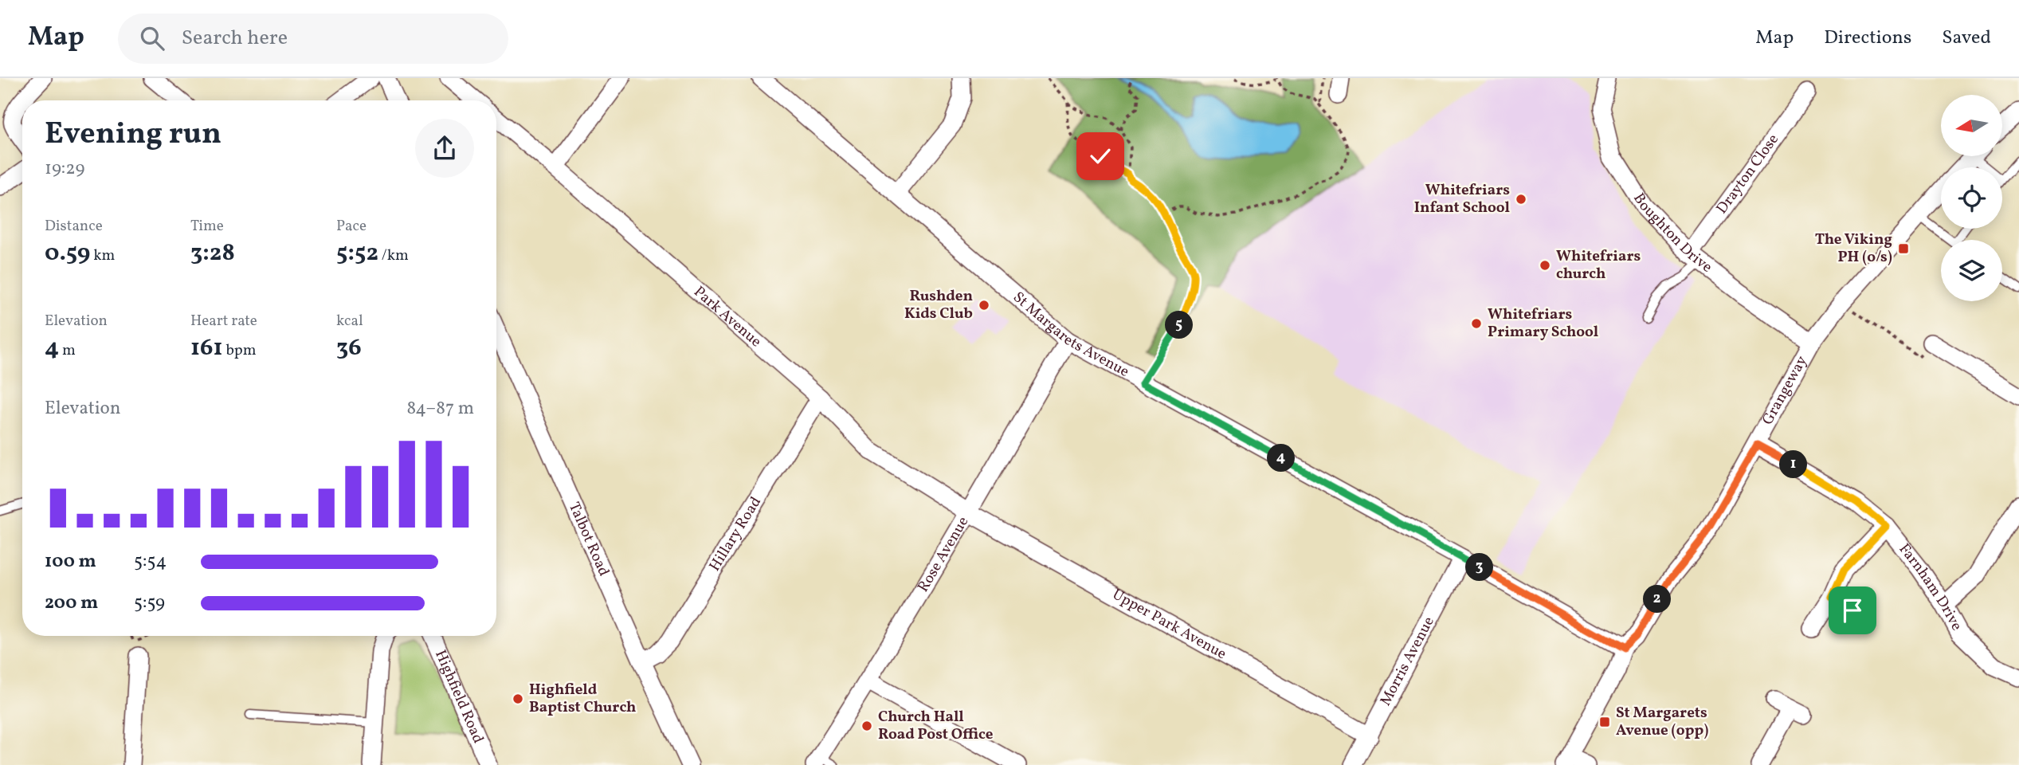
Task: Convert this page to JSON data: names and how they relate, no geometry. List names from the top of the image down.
{
  "streets": {
    "street": [
      "Drayton Close",
      "Boughton Drive",
      "Park Avenue",
      "St Margarets Avenue",
      "Grangeway",
      "Hillary Road",
      "Talbot Road",
      "Rose Avenue",
      "Farnham Drive",
      "Upper Park Avenue",
      "Morris Avenue",
      "Highfield Road"
    ]
  },
  "crossings": [
    ["Drayton Close", "Boughton Drive"],
    ["Boughton Drive", "Grangeway"],
    ["Park Avenue", "Hillary Road"],
    ["Park Avenue", "Rose Avenue"],
    ["Park Avenue", "Upper Park Avenue"],
    ["St Margarets Avenue", "Grangeway"],
    ["St Margarets Avenue", "Rose Avenue"],
    ["St Margarets Avenue", "Morris Avenue"],
    ["Grangeway", "Farnham Drive"],
    ["Hillary Road", "Talbot Road"],
    ["Rose Avenue", "Upper Park Avenue"],
    ["Upper Park Avenue", "Morris Avenue"]
  ],
  "places": {
    "other": [
      "Whitefriars Infant School",
      "Whitefriars church",
      "Rushden Kids Club",
      "Whitefriars Primary School",
      "Highfield Baptist Church",
      "Church Hall Road Post Office"
    ],
    "transit": ["The Viking PH (o/s)", "St Margarets Avenue (opp)"]
  },
  "north": "left",
  "page": {
    "header": "Map",
    "search": "Search here",
    "nav": ["Map", "Directions", "Saved"],
    "heading": ["Evening run", "19:29"],
    "stats": [
      ["Distance", "0.59 km"],
      ["Time", "3:28"],
      ["Pace", "5:52 /km"],
      ["Elevation", "4 m"],
      ["Heart rate", "161 bpm"],
      ["kcal", "36"]
    ],
    "pins": [
      "5",
      "4",
      "1",
      "3",
      "2"
    ],
    "chart": ["Elevation", "84–87 m"],
    "list": [
      {
        "name": "100 m",
        "note": "5:54"
      },
      {
        "name": "200 m",
        "note": "5:59"
      }
    ]
  }
}
